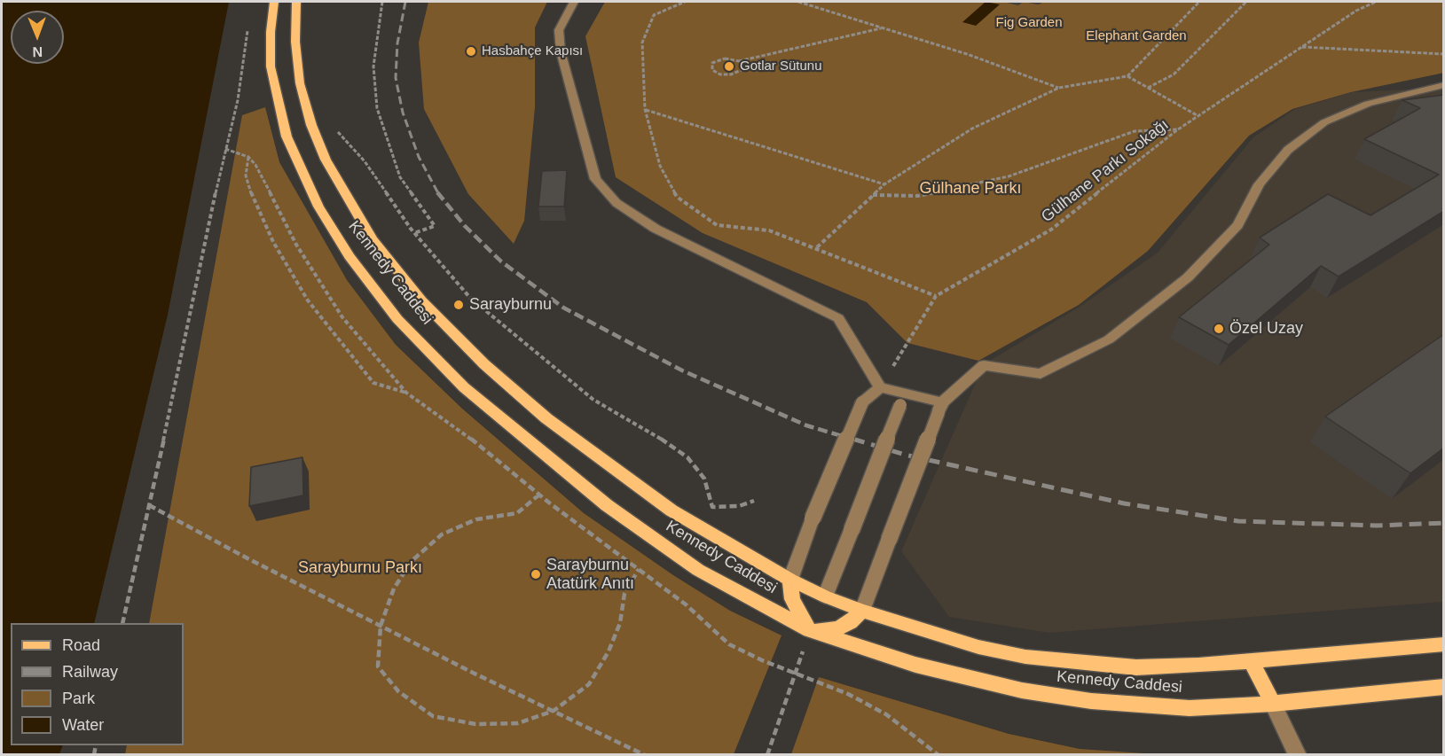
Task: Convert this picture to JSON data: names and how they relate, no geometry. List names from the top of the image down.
{
  "streets": {
    "main road": ["Kennedy Caddesi"],
    "path": ["Gülhane Parkı Sokağı"]
  },
  "parks": [
    "Fig Garden",
    "Elephant Garden",
    "Gülhane Parkı",
    "Sarayburnu Parkı"
  ],
  "places": [
    "Hasbahçe Kapısı",
    "Gotlar Sütunu",
    "Sarayburnu",
    "Özel Uzay",
    "Sarayburnu Atatürk Anıtı"
  ],
  "legend": [
    "Road",
    "Railway",
    "Park",
    "Water"
  ],
  "north": "bottom"
}
